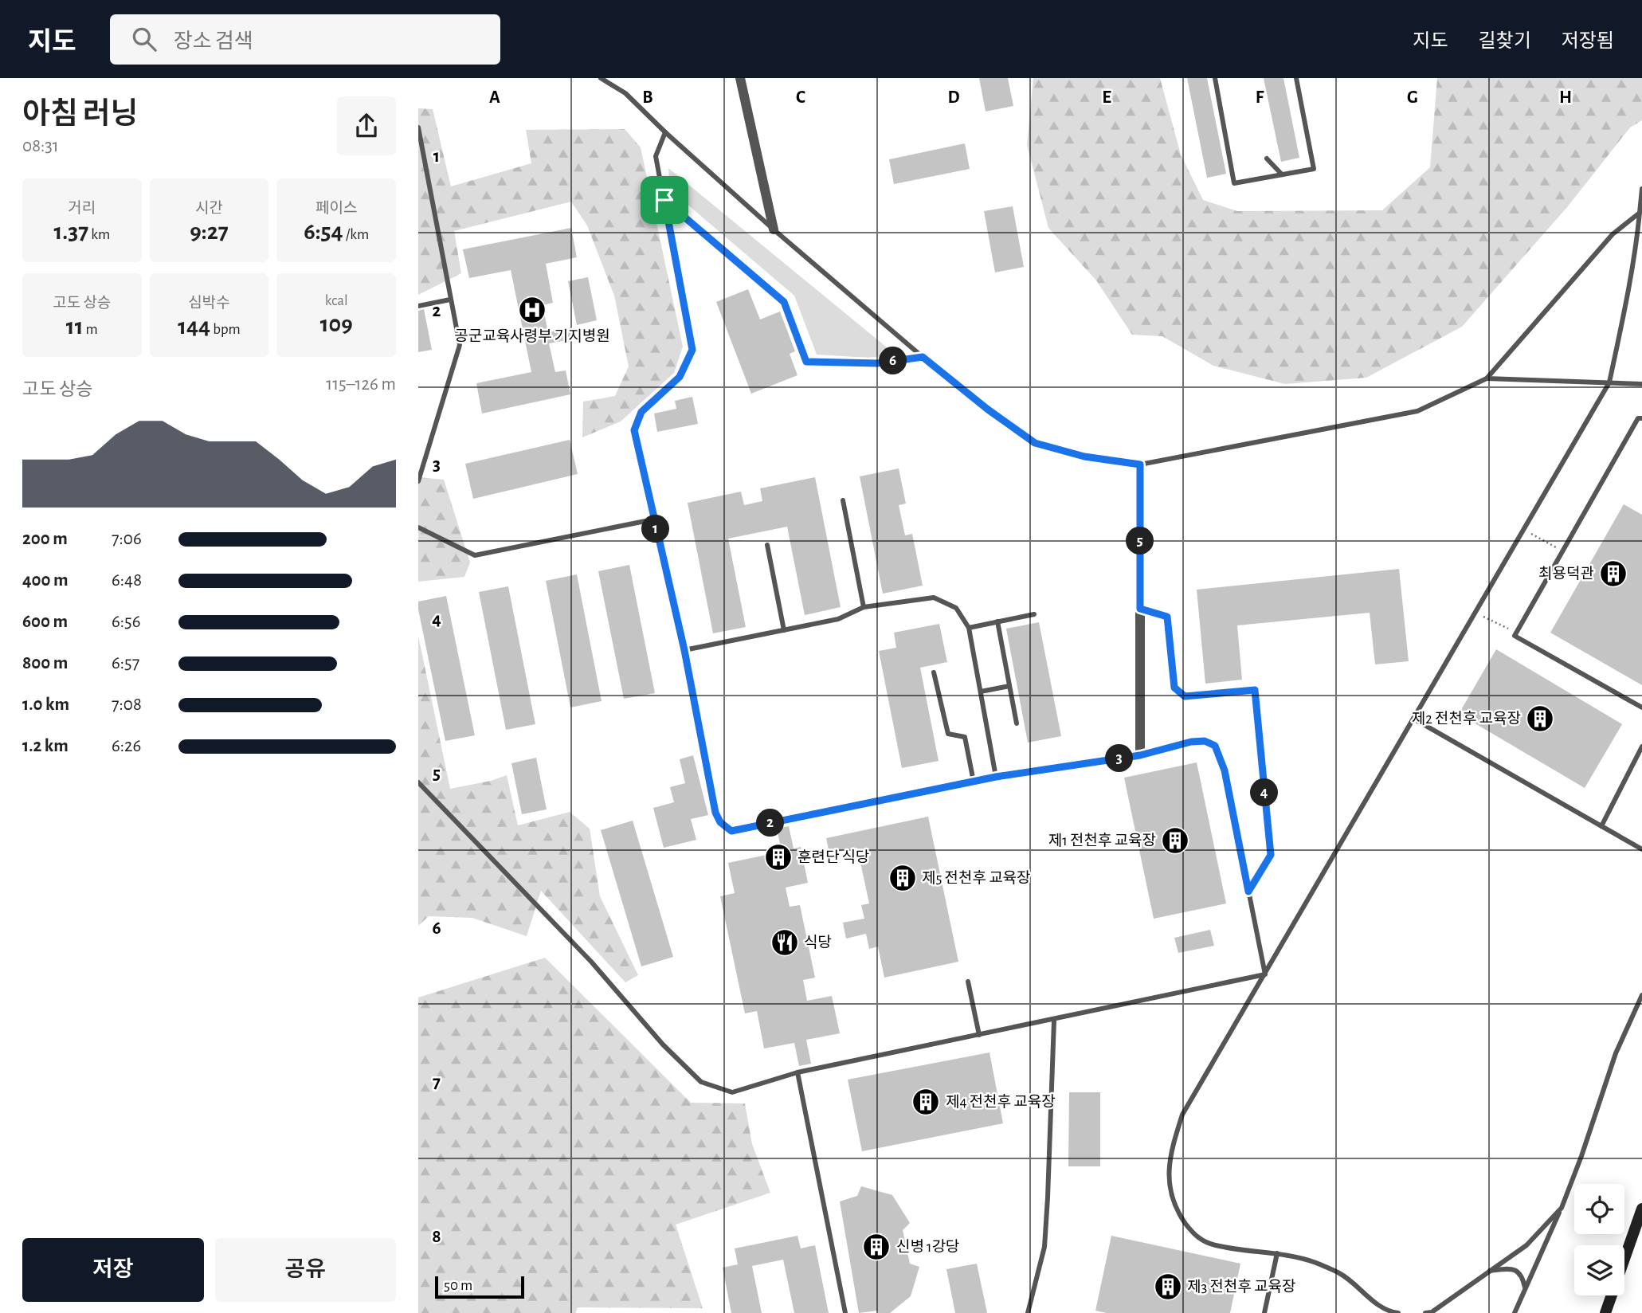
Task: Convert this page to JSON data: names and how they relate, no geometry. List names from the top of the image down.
{
  "places": {
    "hospital": ["공군교육사령부 기지병원"],
    "building": [
      "최용덕관",
      "제2 전천후 교육장",
      "제1 전천후 교육장",
      "훈련단 식당",
      "제5 전천후 교육장",
      "제4 전천후 교육장",
      "신병 1강당",
      "제3 전천후 교육장"
    ],
    "restaurant": ["식당"]
  },
  "scale_bar": "50 m",
  "page": {
    "header": "지도",
    "search": "장소 검색",
    "nav": ["지도", "길찾기", "저장됨"],
    "heading": ["아침 러닝", "08:31"],
    "stats": [
      ["거리", "1.37 km"],
      ["시간", "9:27"],
      ["페이스", "6:54 /km"],
      ["고도 상승", "11 m"],
      ["심박수", "144 bpm"],
      ["kcal", "109"]
    ],
    "pins": [
      "6",
      "1",
      "5",
      "3",
      "4",
      "2"
    ],
    "chart": ["고도 상승", "115–126 m"],
    "list": [
      {
        "name": "200 m",
        "note": "7:06"
      },
      {
        "name": "400 m",
        "note": "6:48"
      },
      {
        "name": "600 m",
        "note": "6:56"
      },
      {
        "name": "800 m",
        "note": "6:57"
      },
      {
        "name": "1.0 km",
        "note": "7:08"
      },
      {
        "name": "1.2 km",
        "note": "6:26"
      }
    ],
    "buttons": ["저장", "공유"],
    "scale": "50 m"
  },
  "grid": {
    "columns": [
      "A",
      "B",
      "C",
      "D",
      "E",
      "F",
      "G",
      "H"
    ],
    "rows": [
      "1",
      "2",
      "3",
      "4",
      "5",
      "6",
      "7",
      "8"
    ]
  }
}
